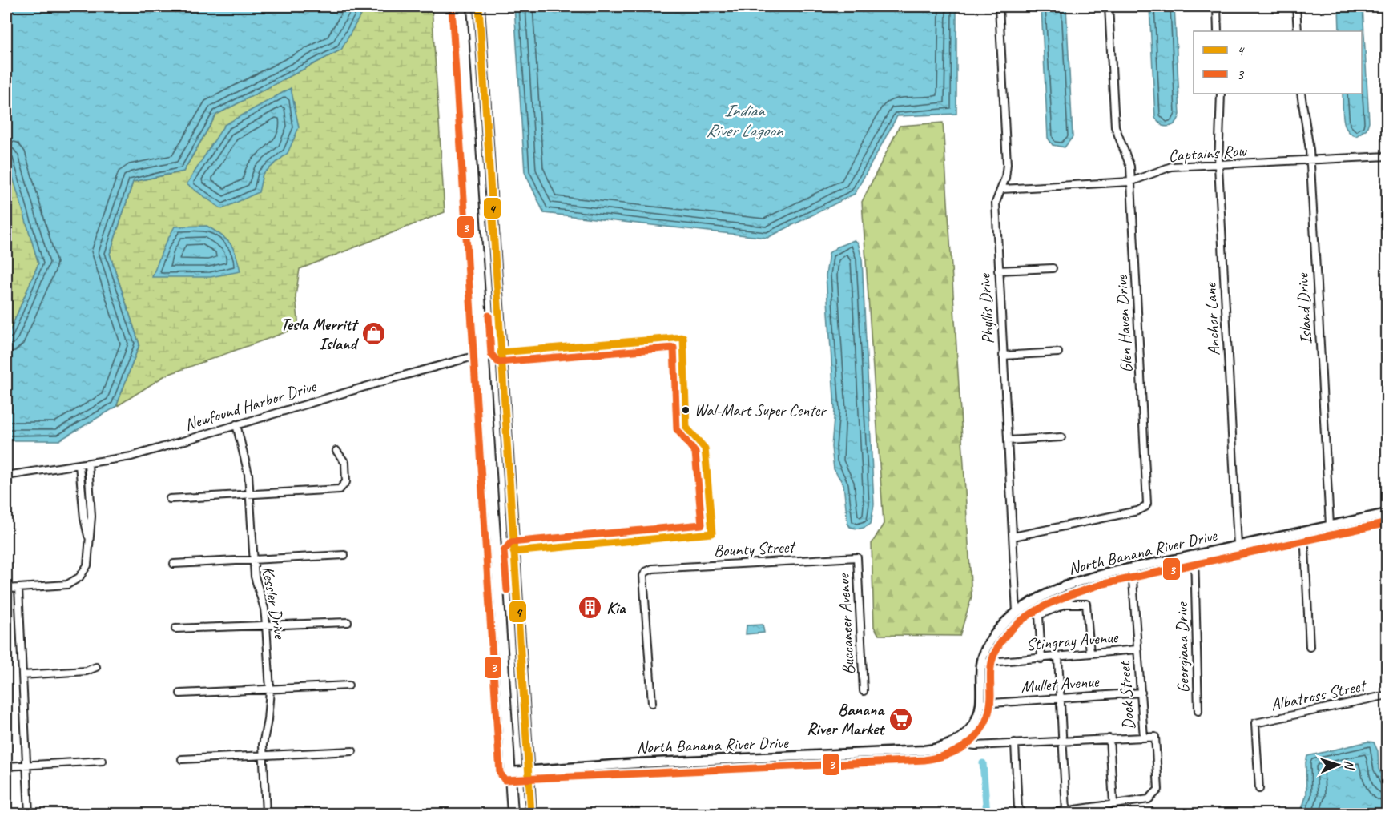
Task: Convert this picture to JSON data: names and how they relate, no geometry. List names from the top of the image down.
{
  "streets": {
    "street": [
      "Captains Row",
      "Phyllis Drive",
      "Island Drive",
      "Anchor Lane",
      "Glen Haven Drive",
      "Newfound Harbor Drive",
      "Bounty Street",
      "North Banana River Drive",
      "Kessler Drive",
      "Buccaneer Avenue",
      "Stingray Avenue",
      "Georgiana Drive",
      "Mullet Avenue",
      "Albatross Street",
      "Dock Street"
    ]
  },
  "crossings": [
    ["Captains Row", "Phyllis Drive"],
    ["Captains Row", "Island Drive"],
    ["Captains Row", "Anchor Lane"],
    ["Captains Row", "Glen Haven Drive"],
    ["Phyllis Drive", "Glen Haven Drive"],
    ["Phyllis Drive", "North Banana River Drive"],
    ["Island Drive", "North Banana River Drive"],
    ["Anchor Lane", "North Banana River Drive"],
    ["Newfound Harbor Drive", "Kessler Drive"],
    ["Bounty Street", "Buccaneer Avenue"],
    ["North Banana River Drive", "Stingray Avenue"],
    ["North Banana River Drive", "Georgiana Drive"],
    ["North Banana River Drive", "Mullet Avenue"],
    ["North Banana River Drive", "Dock Street"],
    ["Stingray Avenue", "Dock Street"],
    ["Mullet Avenue", "Dock Street"]
  ],
  "water": ["Indian River Lagoon"],
  "places": {
    "shop": ["Tesla Merritt Island"],
    "other": ["Wal-Mart Super Center"],
    "building": ["Kia"],
    "supermarket": ["Banana River Market"]
  },
  "lines": ["transit line 4", "transit line 3"],
  "legend": ["4", "3"],
  "north": "right"
}
